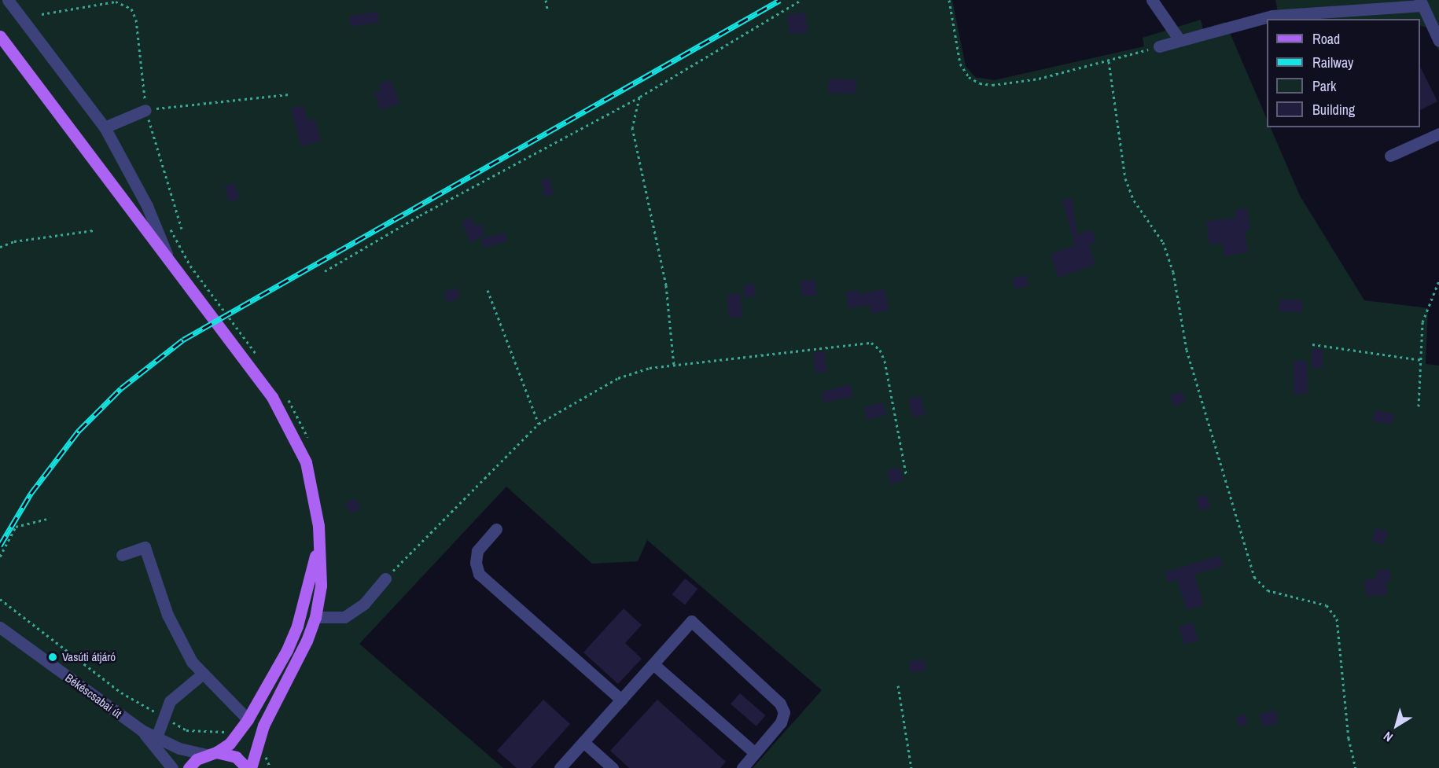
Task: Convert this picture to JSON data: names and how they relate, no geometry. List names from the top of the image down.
{
  "streets": {
    "street": ["Békéscsabai út"]
  },
  "places": ["Vasúti átjáró"],
  "legend": [
    "Road",
    "Railway",
    "Park",
    "Building"
  ],
  "north": "bottom left"
}
